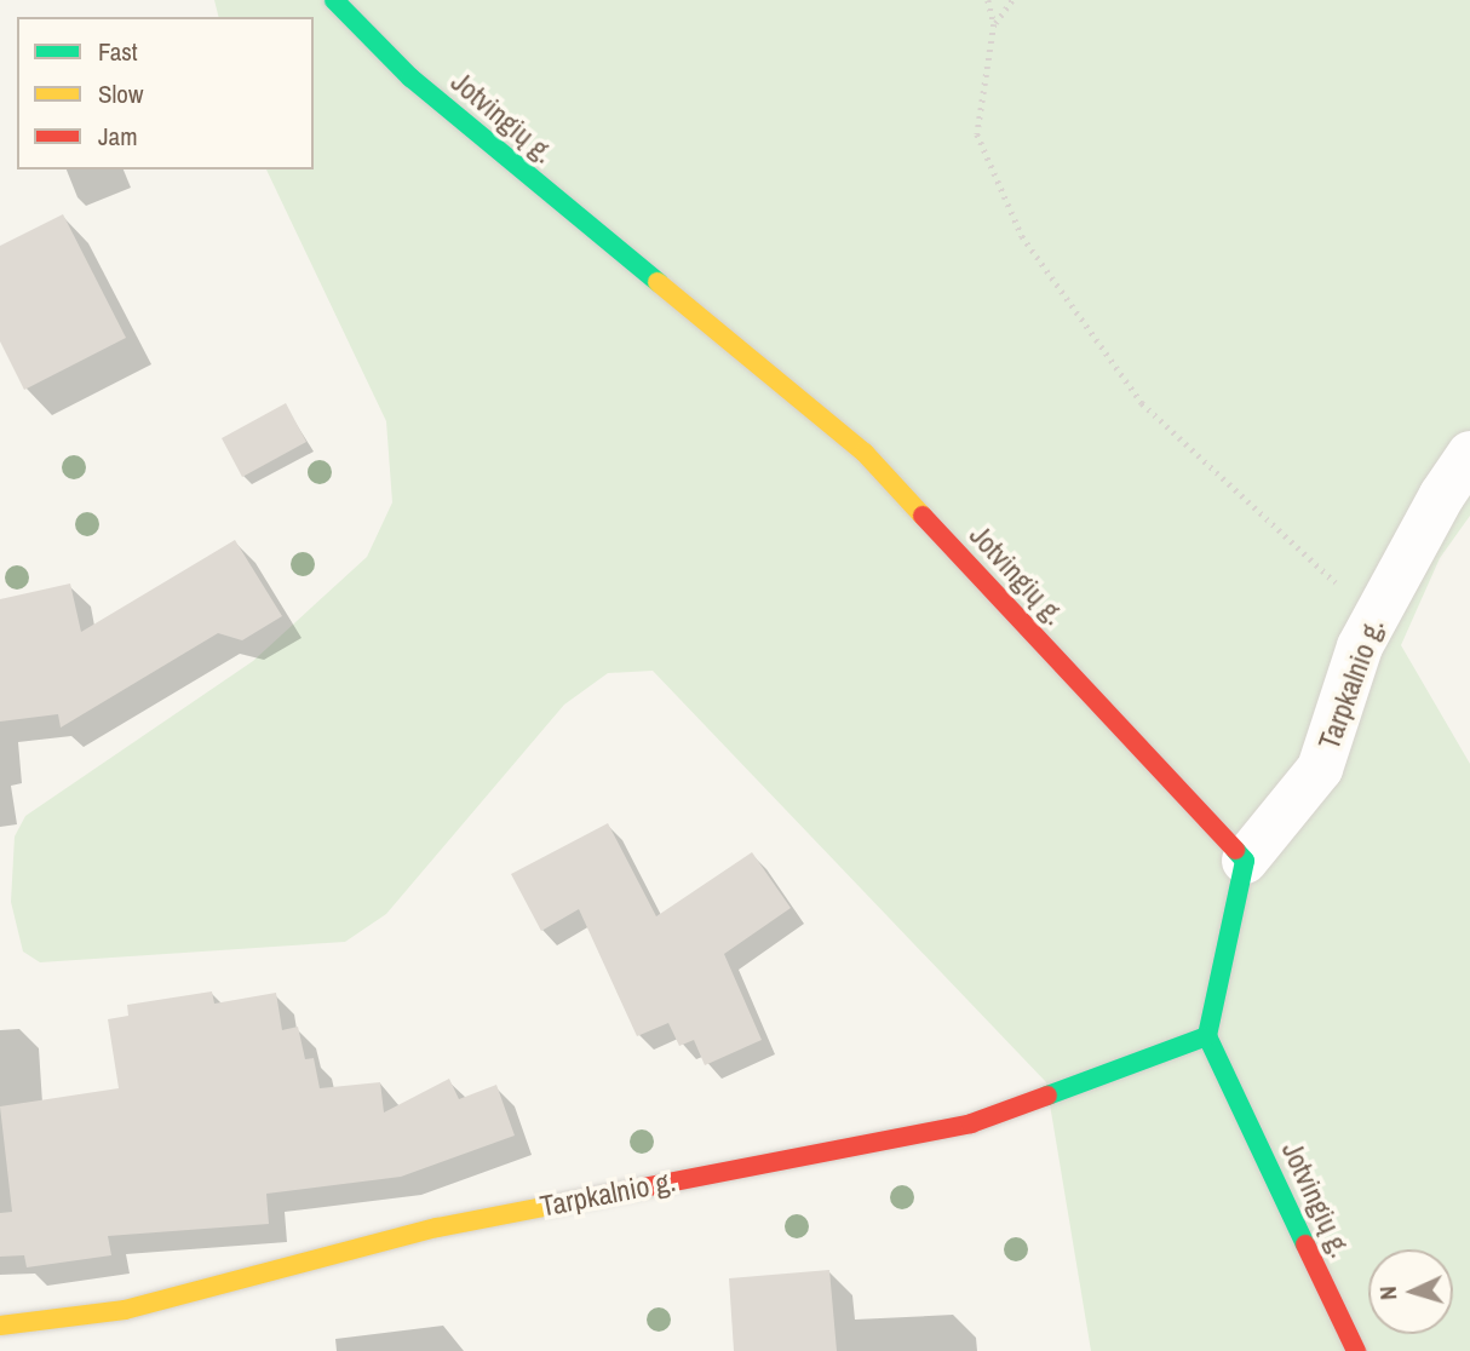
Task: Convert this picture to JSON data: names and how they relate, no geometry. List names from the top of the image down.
{
  "streets": {
    "street": ["Jotvingių g.", "Tarpkalnio g."]
  },
  "crossings": [
    ["Jotvingių g.", "Tarpkalnio g."]
  ],
  "legend": ["Fast", "Slow", "Jam"],
  "north": "left"
}
